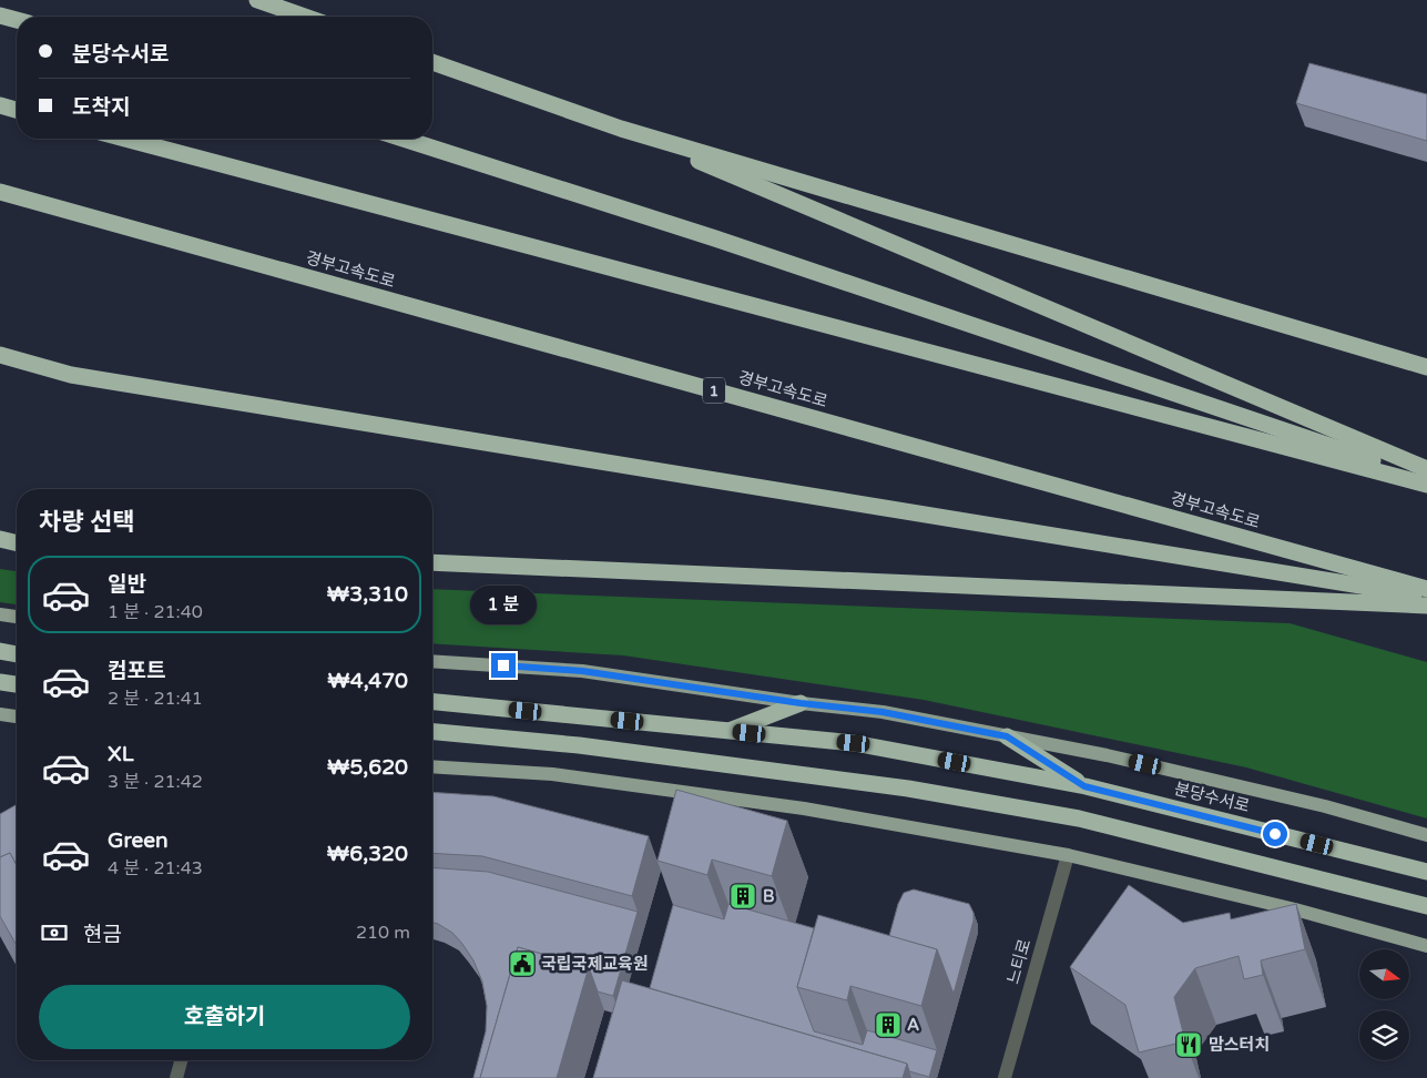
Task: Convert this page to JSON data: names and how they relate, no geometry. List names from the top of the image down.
{
  "streets": {
    "highway": ["경부고속도로", "1", "분당수서로"],
    "street": ["느티로"]
  },
  "places": {
    "building": ["B", "A"],
    "public building": ["국립국제교육원"],
    "restaurant": ["맘스터치"]
  },
  "north": "right",
  "page": {
    "banner": ["분당수서로", "도착지"],
    "heading": "차량 선택",
    "list": [
      {
        "name": "일반",
        "note": "1 분 · 21:40",
        "value": "₩3,310"
      },
      {
        "name": "컴포트",
        "note": "2 분 · 21:41",
        "value": "₩4,470"
      },
      {
        "name": "XL",
        "note": "3 분 · 21:42",
        "value": "₩5,620"
      },
      {
        "name": "Green",
        "note": "4 분 · 21:43",
        "value": "₩6,320"
      }
    ],
    "bubble": "1 분",
    "pay": ["현금", "210 m"],
    "buttons": "호출하기"
  }
}
